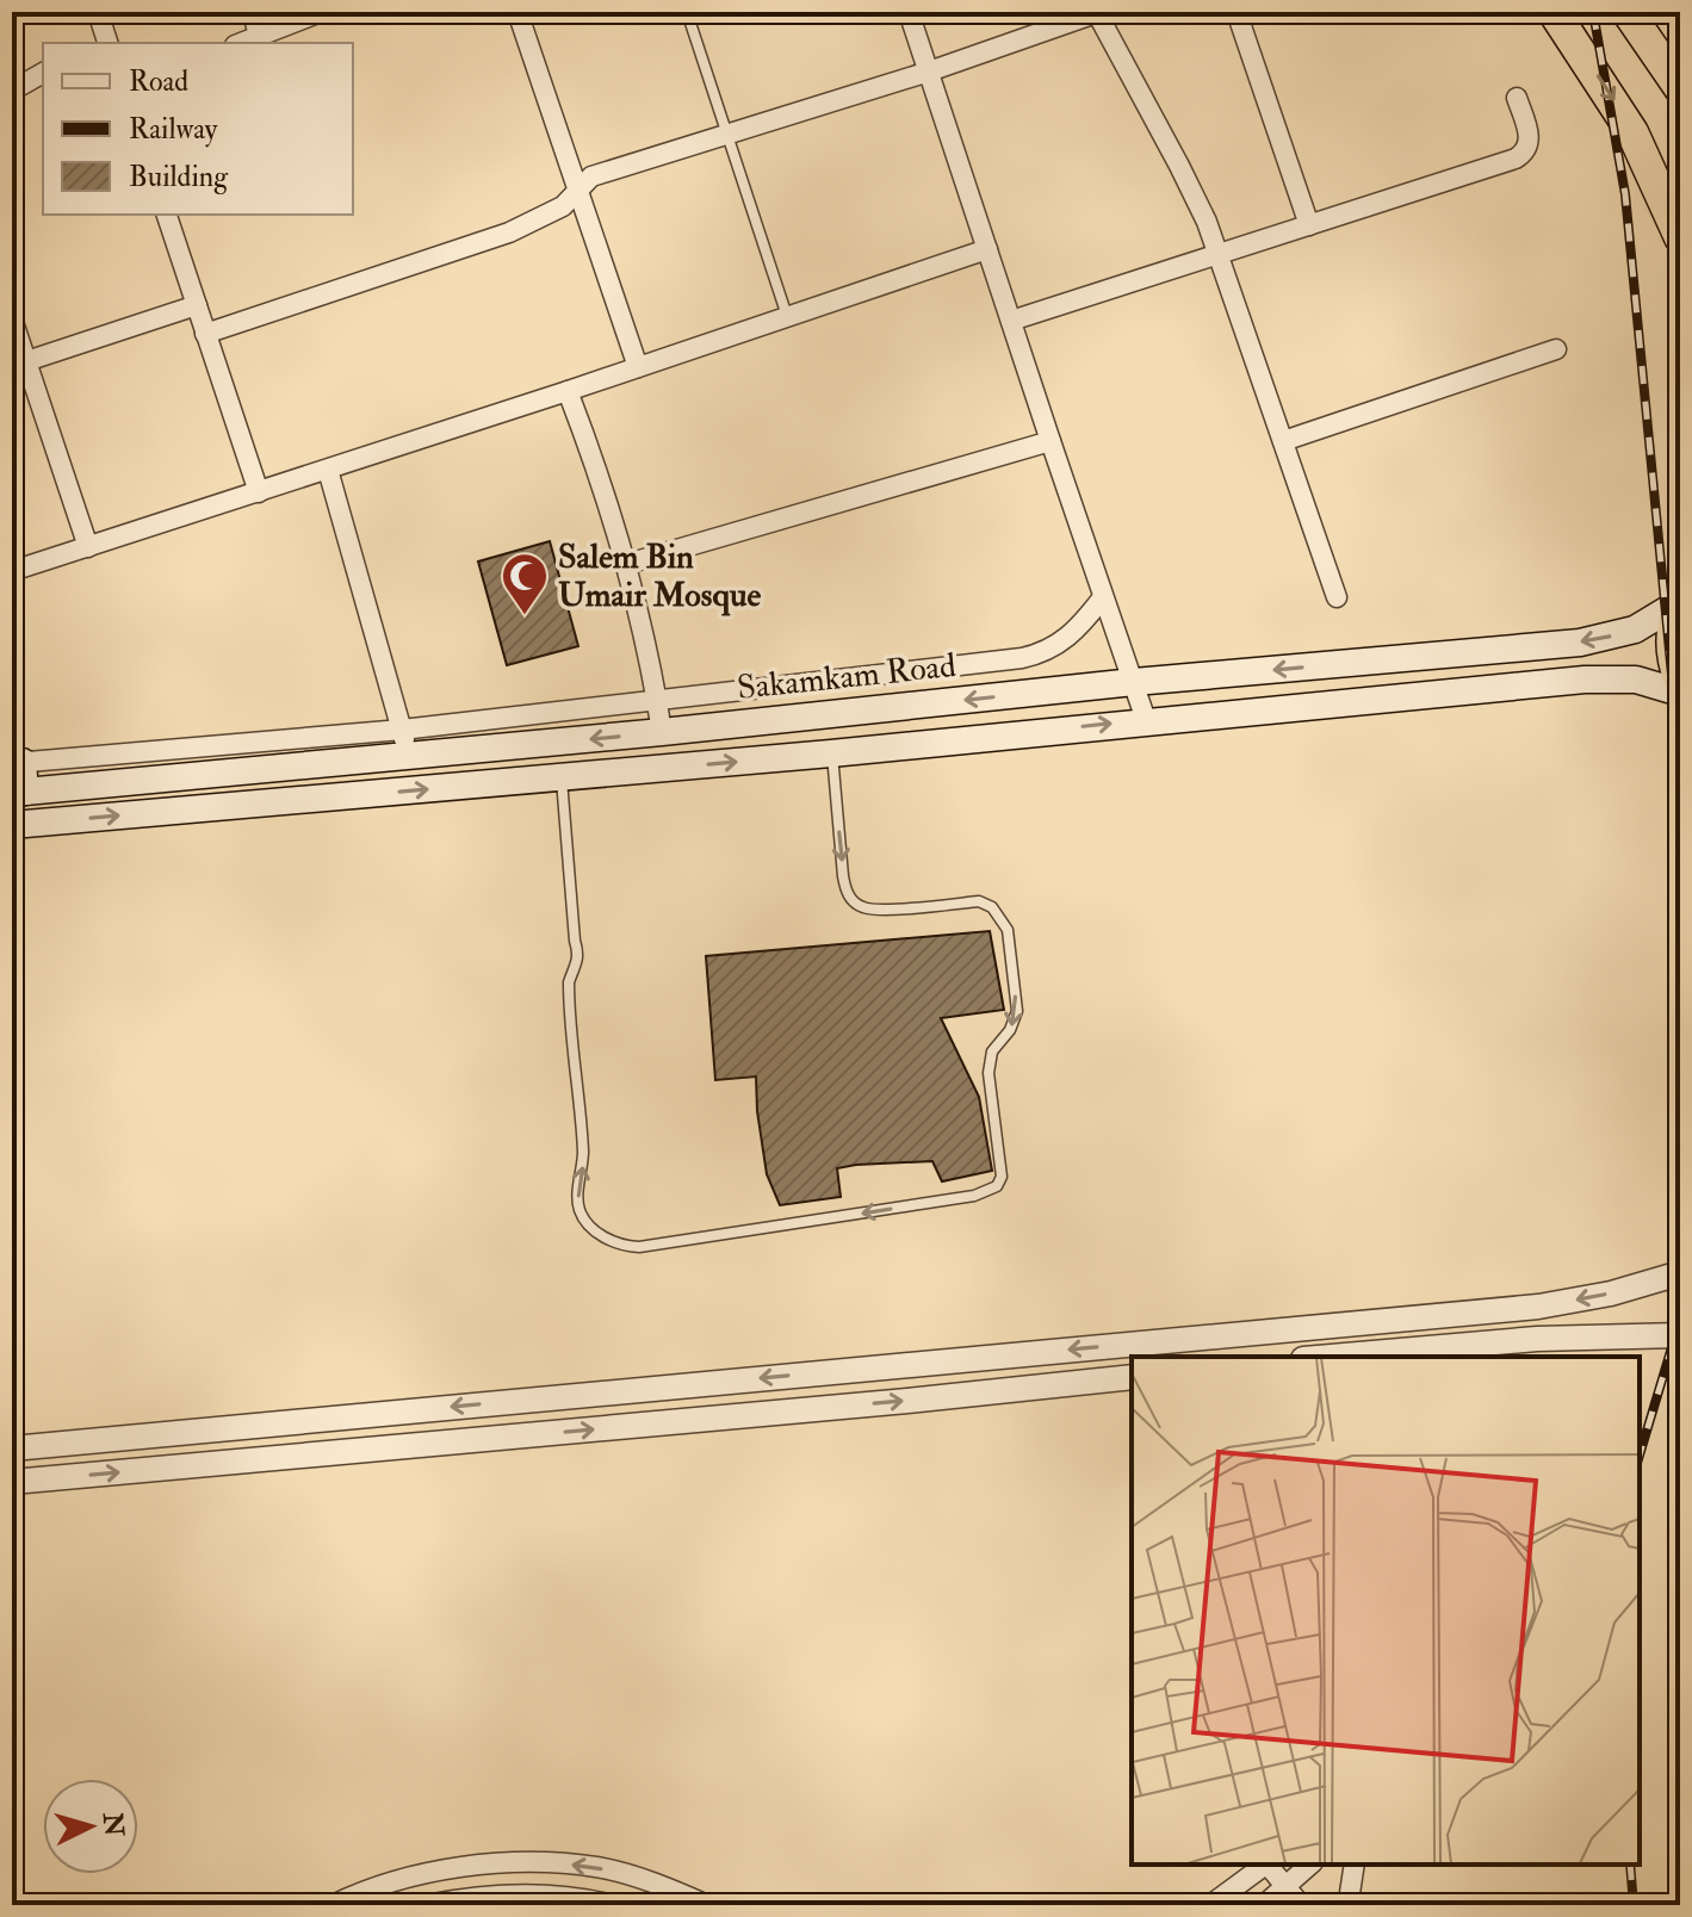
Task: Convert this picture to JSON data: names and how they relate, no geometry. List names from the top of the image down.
{
  "streets": {
    "main road": ["Sakamkam Road"]
  },
  "places": {
    "mosque": ["Salem Bin Umair Mosque"]
  },
  "legend": ["Road", "Railway", "Building"],
  "north": "right"
}
